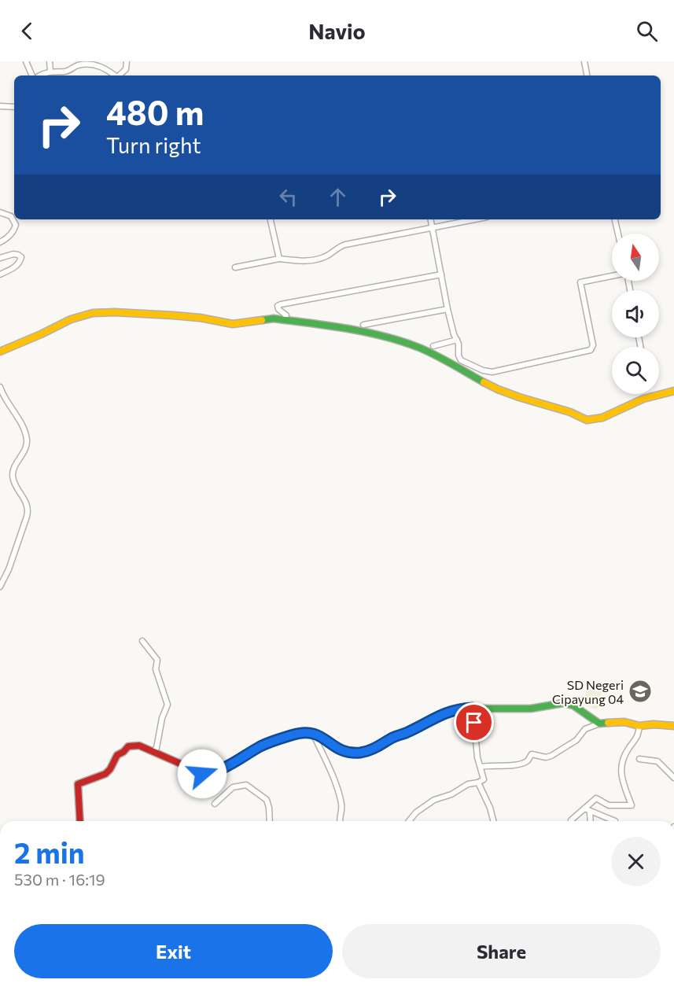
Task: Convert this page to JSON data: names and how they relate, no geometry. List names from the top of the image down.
{
  "places": {
    "school or university": ["SD Negeri Cipayung 04"]
  },
  "north": "top",
  "page": {
    "header": "Navio",
    "turn": ["480 m", "Turn right"],
    "heading": ["2 min", "530 m · 16:19"],
    "buttons": ["Exit", "Share"]
  }
}
